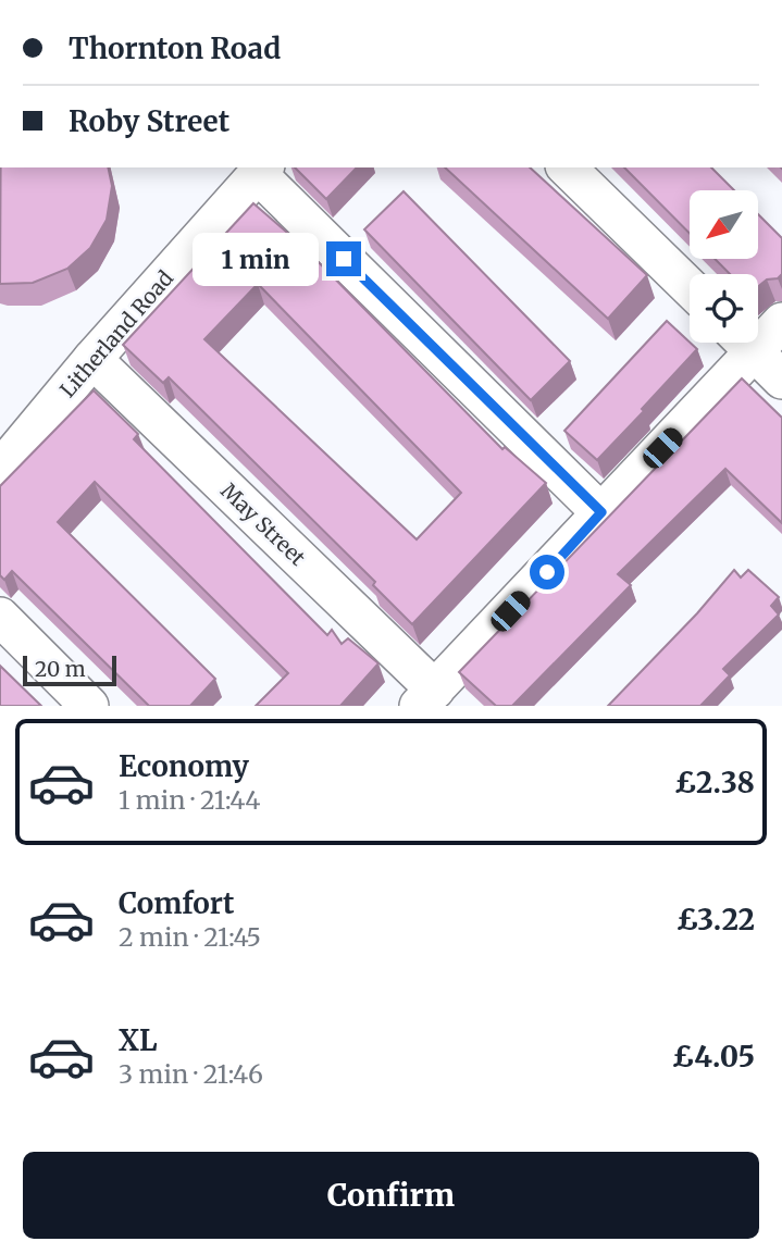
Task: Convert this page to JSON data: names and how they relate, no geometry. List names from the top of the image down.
{
  "streets": {
    "street": ["Litherland Road", "May Street"]
  },
  "crossings": [
    ["Litherland Road", "May Street"]
  ],
  "scale_bar": "20 m",
  "north": "bottom left",
  "page": {
    "banner": ["Thornton Road", "Roby Street"],
    "bubble": "1 min",
    "scale": "20 m",
    "list": [
      {
        "name": "Economy",
        "note": "1 min · 21:44",
        "value": "£2.38"
      },
      {
        "name": "Comfort",
        "note": "2 min · 21:45",
        "value": "£3.22"
      },
      {
        "name": "XL",
        "note": "3 min · 21:46",
        "value": "£4.05"
      }
    ],
    "buttons": "Confirm"
  }
}
